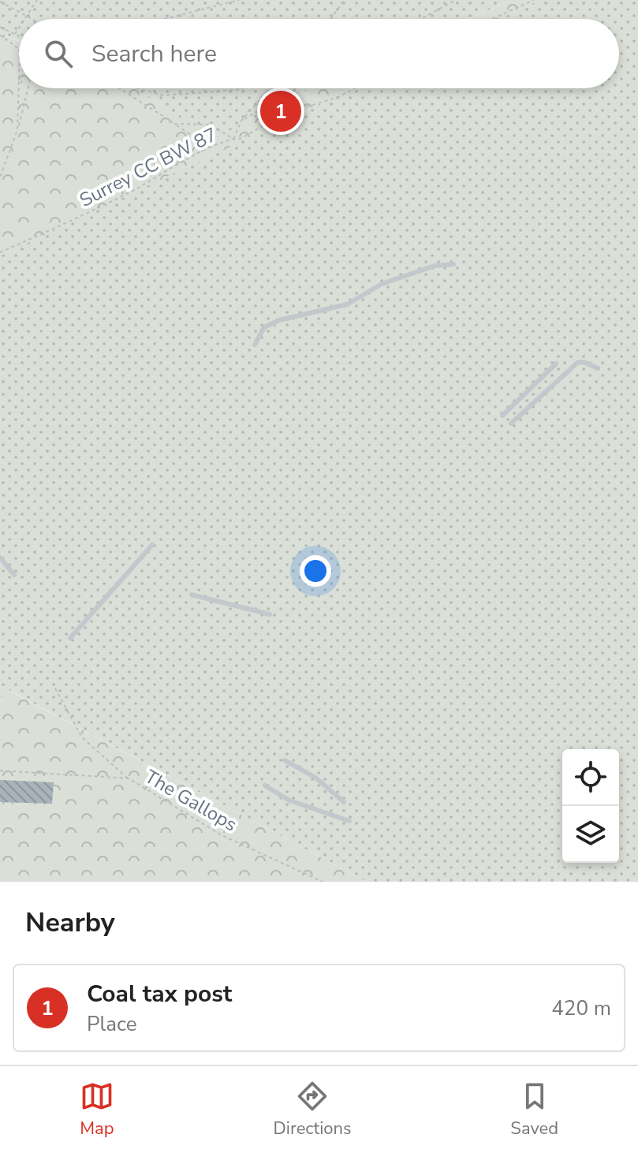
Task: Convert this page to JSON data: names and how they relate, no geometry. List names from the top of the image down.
{
  "streets": {
    "path": ["Surrey CC BW 87", "The Gallops"]
  },
  "page": {
    "search": "Search here",
    "pins": "1",
    "heading": "Nearby",
    "list": [
      {
        "mark": "1",
        "name": "Coal tax post",
        "note": "Place",
        "value": "420 m"
      }
    ],
    "nav": ["Map", "Directions", "Saved"]
  }
}
